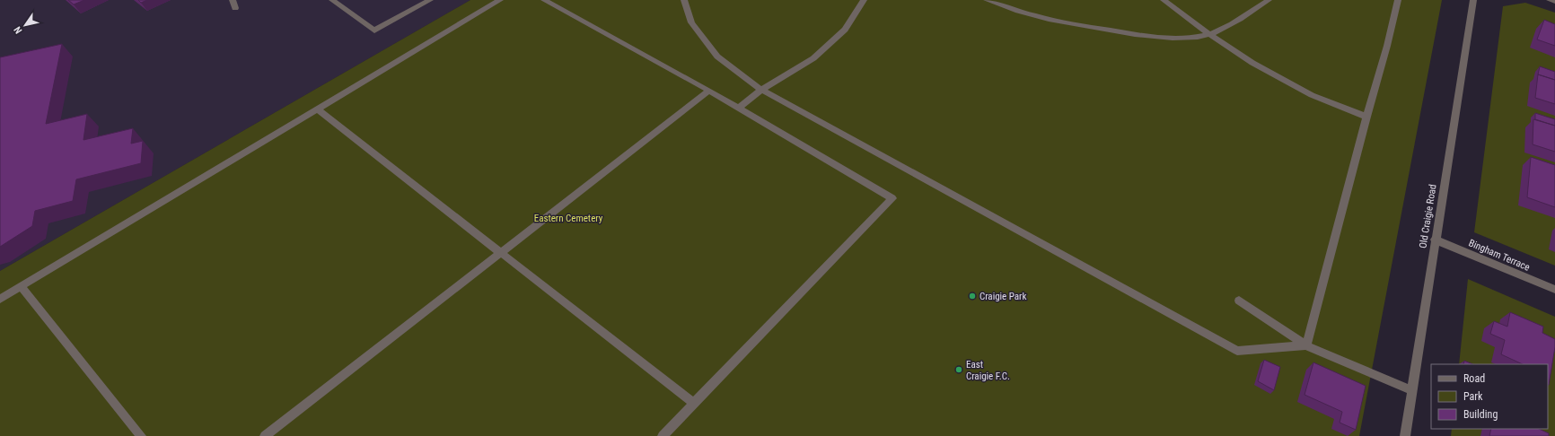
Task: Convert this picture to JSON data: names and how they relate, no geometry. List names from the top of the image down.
{
  "streets": {
    "street": ["Old Craigie Road", "Bingham Terrace"]
  },
  "crossings": [
    ["Old Craigie Road", "Bingham Terrace"]
  ],
  "parks": ["Eastern Cemetery"],
  "places": ["Craigie Park", "East Craigie F.C."],
  "legend": ["Road", "Park", "Building"],
  "north": "bottom left"
}
